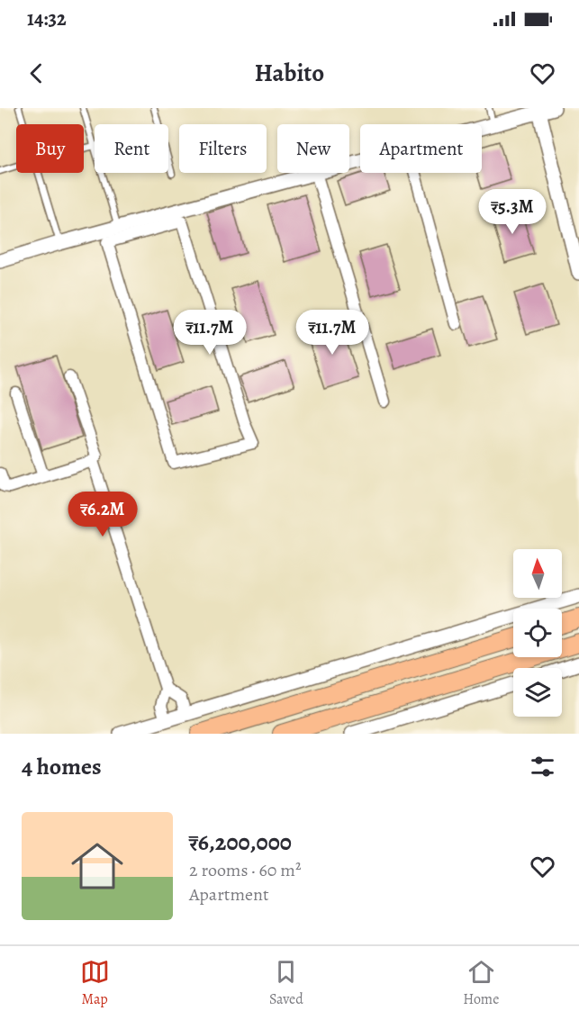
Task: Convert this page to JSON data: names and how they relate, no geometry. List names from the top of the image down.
{
  "north": "top",
  "page": {
    "status": "14:32",
    "header": "Habito",
    "chip": [
      "Buy",
      "Rent",
      "Filters",
      "New",
      "Apartment"
    ],
    "price": [
      "₹5.3M",
      "₹11.7M",
      "₹11.7M",
      "₹6.2M"
    ],
    "heading": "4 homes",
    "list": [
      {
        "name": "₹6,200,000",
        "note": "2 rooms · 60 m² · Apartment"
      }
    ],
    "tabs": ["Map", "Saved", "Home"]
  }
}
